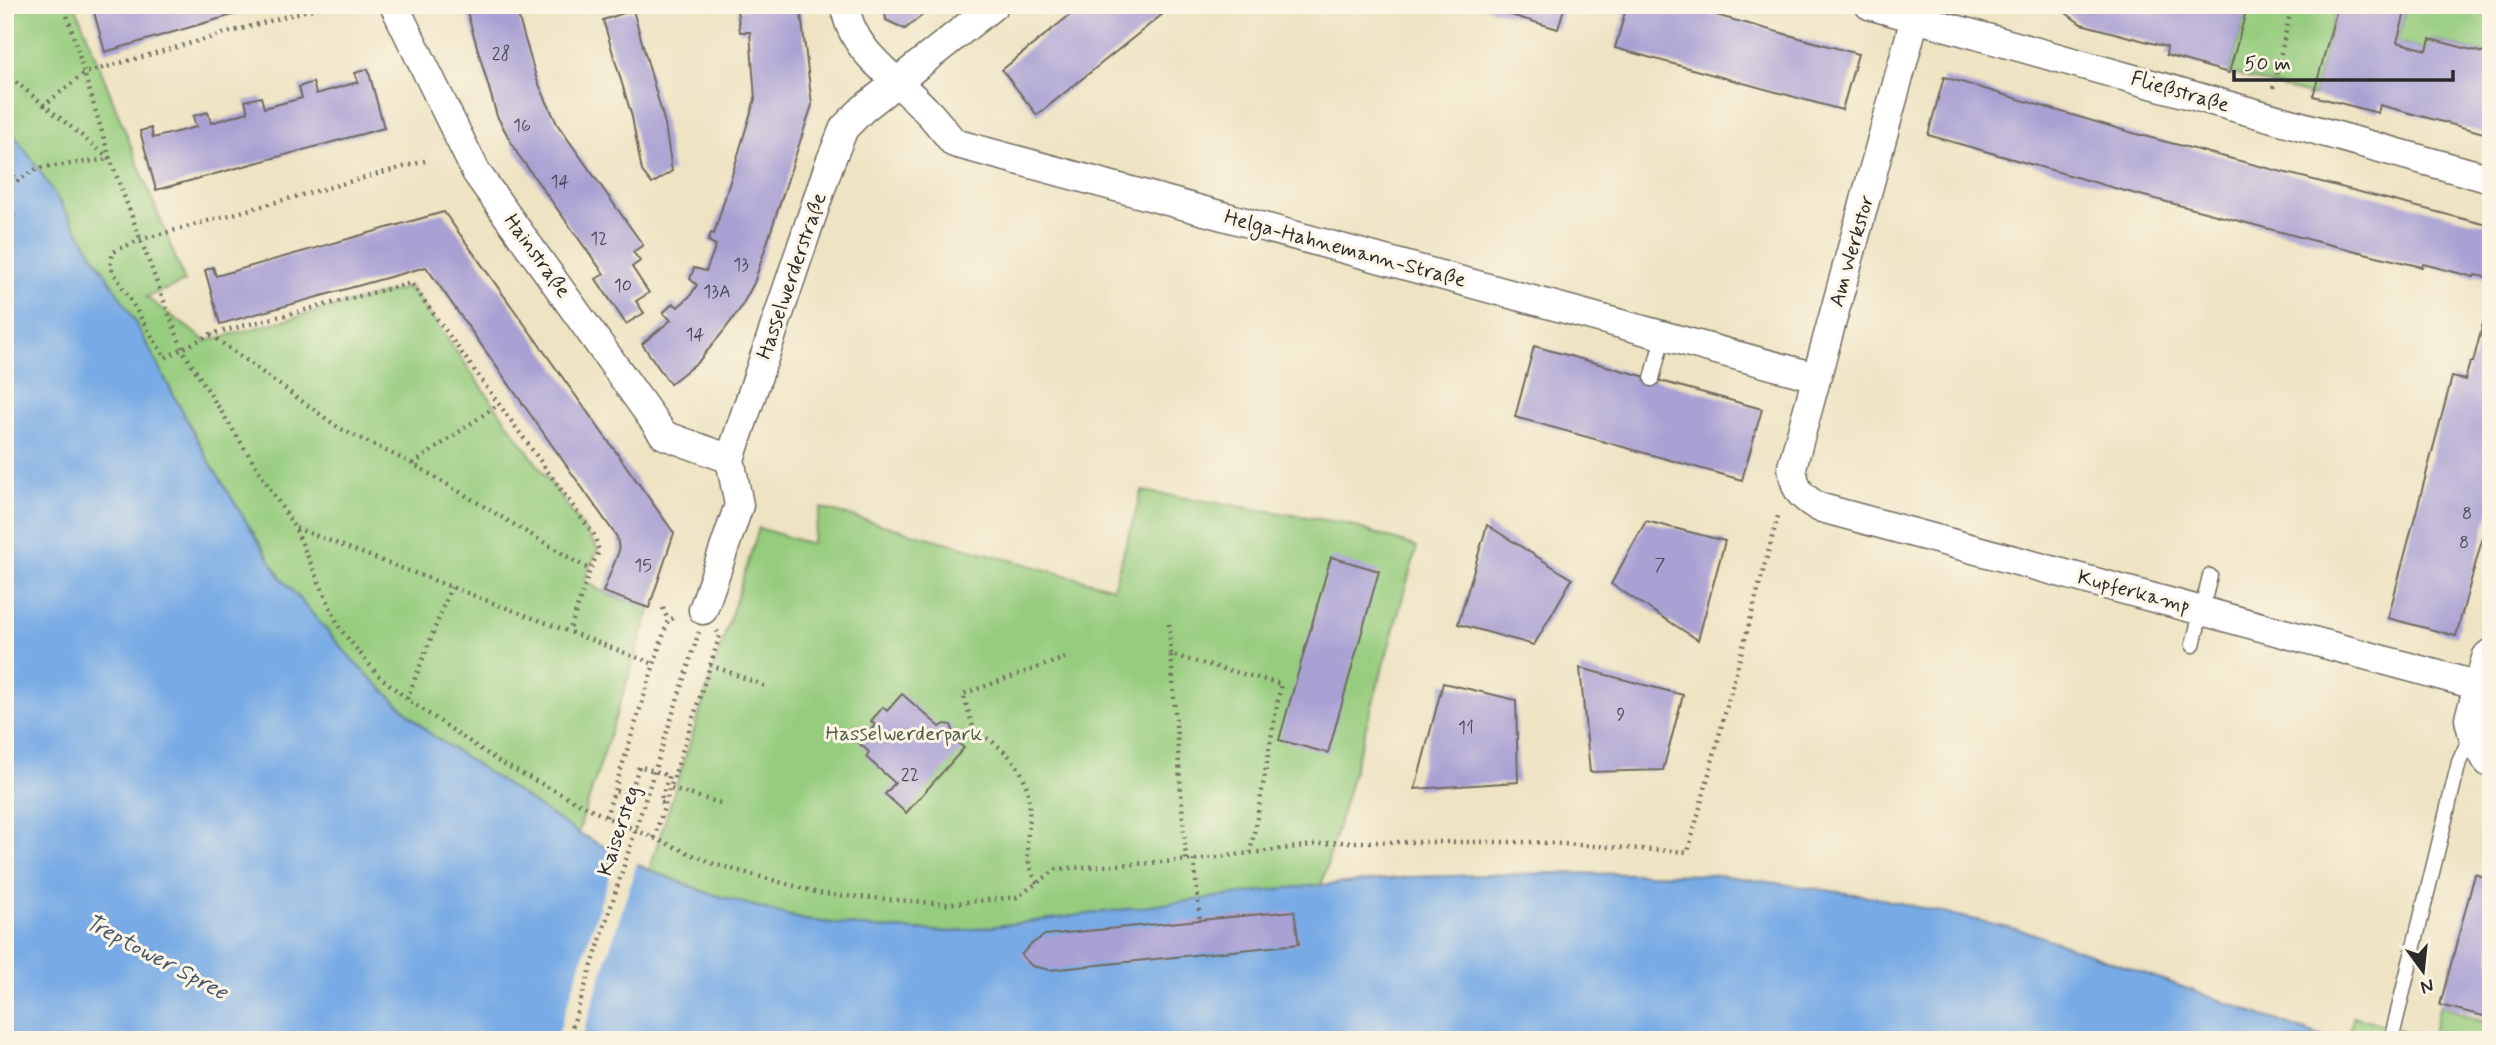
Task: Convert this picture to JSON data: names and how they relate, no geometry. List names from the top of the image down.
{
  "streets": {
    "street": [
      "Fließstraße",
      "Helga-Hahnemann-Straße",
      "Am Werkstor",
      "Hainstraße",
      "Hasselwerderstraße",
      "Kupferkamp"
    ],
    "path": ["Kaisersteg"]
  },
  "crossings": [
    ["Fließstraße", "Am Werkstor"],
    ["Helga-Hahnemann-Straße", "Am Werkstor"],
    ["Helga-Hahnemann-Straße", "Hasselwerderstraße"],
    ["Am Werkstor", "Kupferkamp"],
    ["Hainstraße", "Hasselwerderstraße"],
    ["Hasselwerderstraße", "Kaisersteg"]
  ],
  "water": ["Treptower Spree"],
  "parks": ["Hasselwerderpark"],
  "house_numbers": [
    "28",
    "16",
    "14",
    "12",
    "13",
    "10",
    "13A",
    "14",
    "8",
    "8",
    "7",
    "15",
    "9",
    "11",
    "22"
  ],
  "scale_bar": "50 m",
  "north": "bottom"
}
